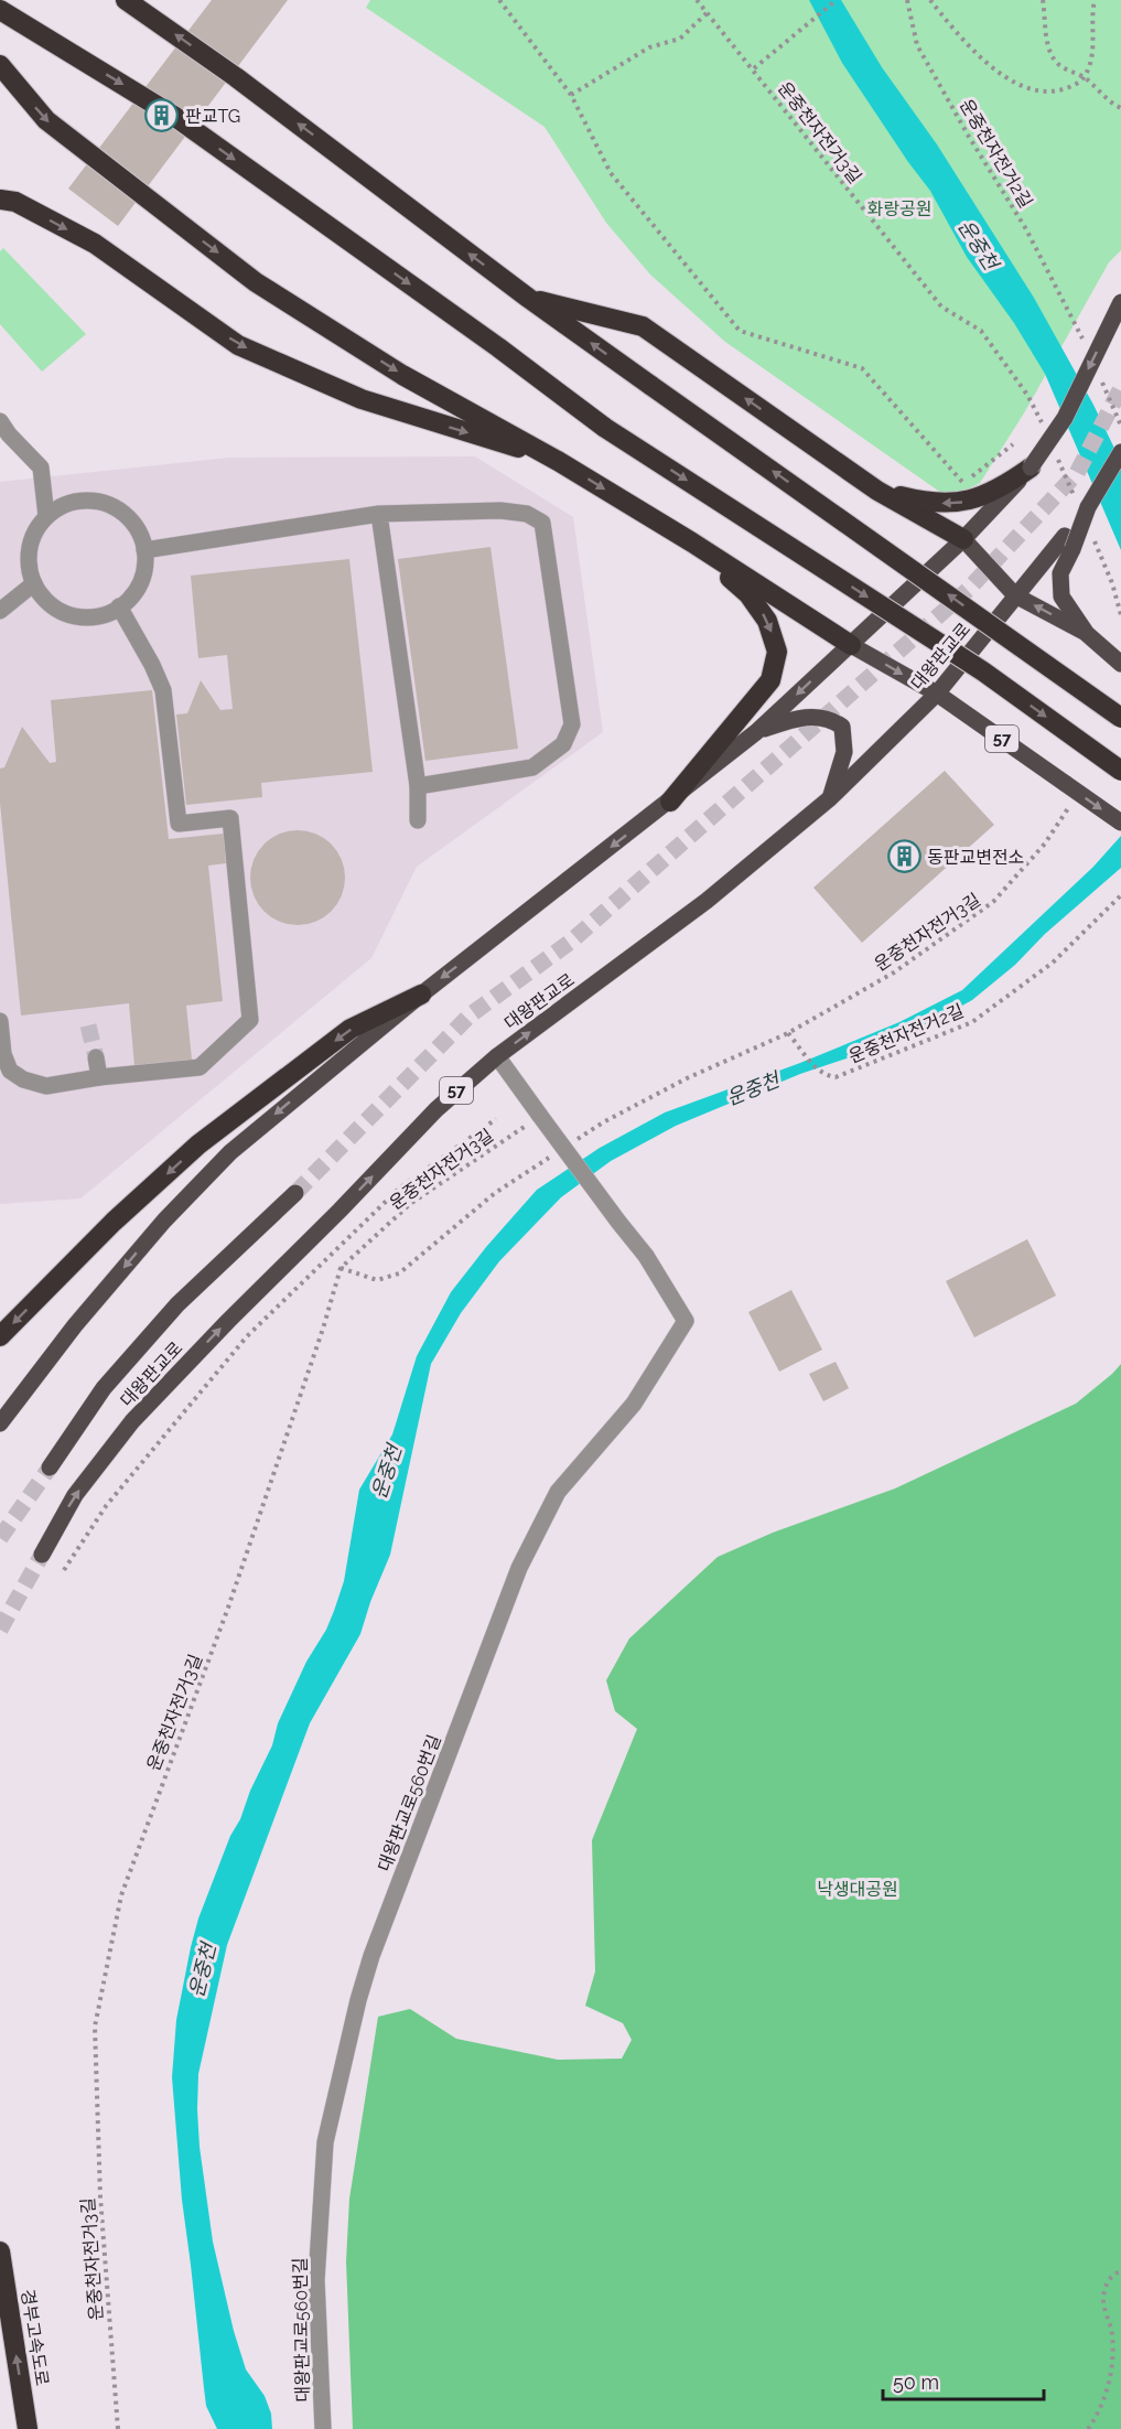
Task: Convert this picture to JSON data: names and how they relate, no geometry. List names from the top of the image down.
{
  "streets": {
    "highway": ["경부고속도로"],
    "main road": ["대왕판교로", "57"],
    "lane": ["대왕판교로560번길"],
    "path": ["운중천자전거3길", "운중천자전거2길"]
  },
  "crossings": [
    ["운중천자전거3길", "운중천자전거2길"],
    ["운중천자전거3길", "57"],
    ["운중천자전거3길", "대왕판교로560번길"],
    ["대왕판교로", "57"]
  ],
  "one_way": ["경부고속도로"],
  "water": ["운중천"],
  "parks": ["화랑공원", "낙생대공원"],
  "places": {
    "building": ["판교TG", "동판교변전소"]
  },
  "scale_bar": "50 m"
}
